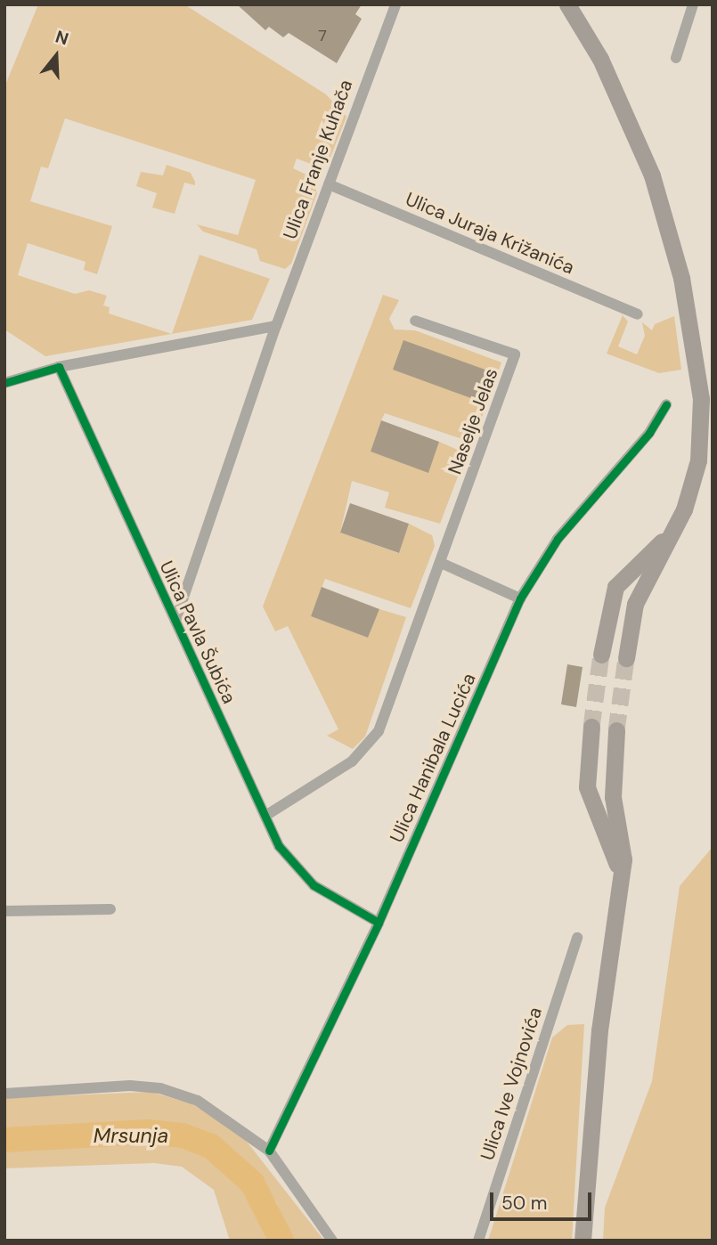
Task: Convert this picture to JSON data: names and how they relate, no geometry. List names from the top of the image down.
{
  "streets": {
    "street": [
      "Ulica Franje Kuhača",
      "Ulica Juraja Križanića",
      "Naselje Jelas",
      "Ulica Pavla Šubića",
      "Ulica Hanibala Lucića",
      "Ulica Ive Vojnovića"
    ]
  },
  "crossings": [
    ["Ulica Franje Kuhača", "Ulica Juraja Križanića"],
    ["Ulica Franje Kuhača", "Ulica Pavla Šubića"],
    ["Naselje Jelas", "Ulica Pavla Šubića"],
    ["Ulica Pavla Šubića", "Ulica Hanibala Lucića"]
  ],
  "water": ["Mrsunja"],
  "house_numbers": ["7"],
  "scale_bar": "50 m",
  "north": "top"
}
